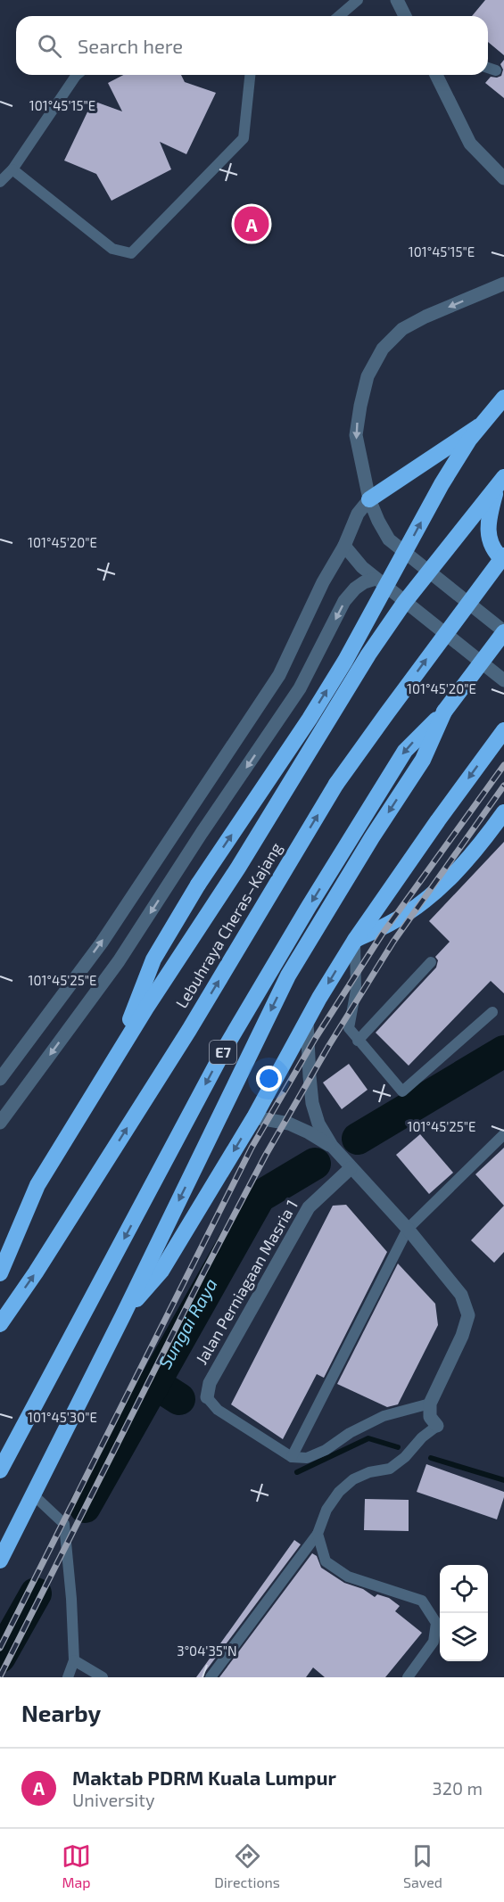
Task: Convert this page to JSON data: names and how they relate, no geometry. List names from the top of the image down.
{
  "streets": {
    "highway": ["Lebuhraya Cheras–Kajang", "E7"],
    "street": ["Jalan Perniagaan Masria 1"]
  },
  "water": ["Sungai Raya"],
  "page": {
    "search": "Search here",
    "pins": "A",
    "heading": "Nearby",
    "list": [
      {
        "mark": "A",
        "name": "Maktab PDRM Kuala Lumpur",
        "note": "University",
        "value": "320 m"
      }
    ],
    "nav": ["Map", "Directions", "Saved"]
  },
  "coordinates": [
    "101°45'15\"E",
    "101°45'20\"E",
    "101°45'25\"E",
    "101°45'30\"E",
    "3°04'35\"N"
  ]
}
